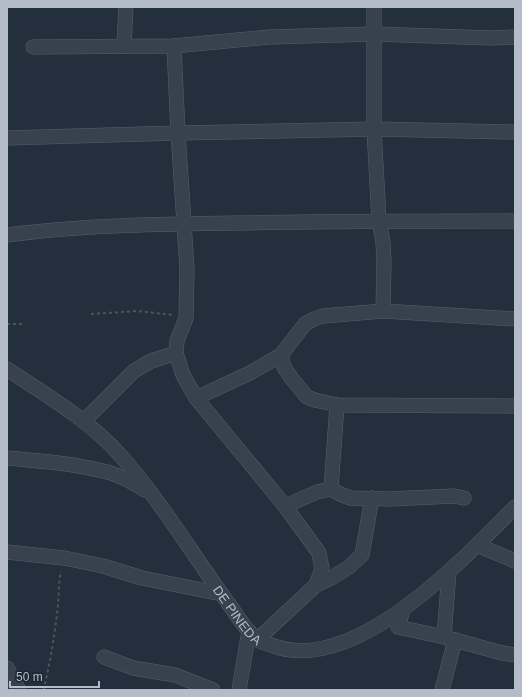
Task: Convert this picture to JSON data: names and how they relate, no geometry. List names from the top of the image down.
{
  "streets": {
    "street": ["DE PINEDA"]
  },
  "scale_bar": "50 m"
}
